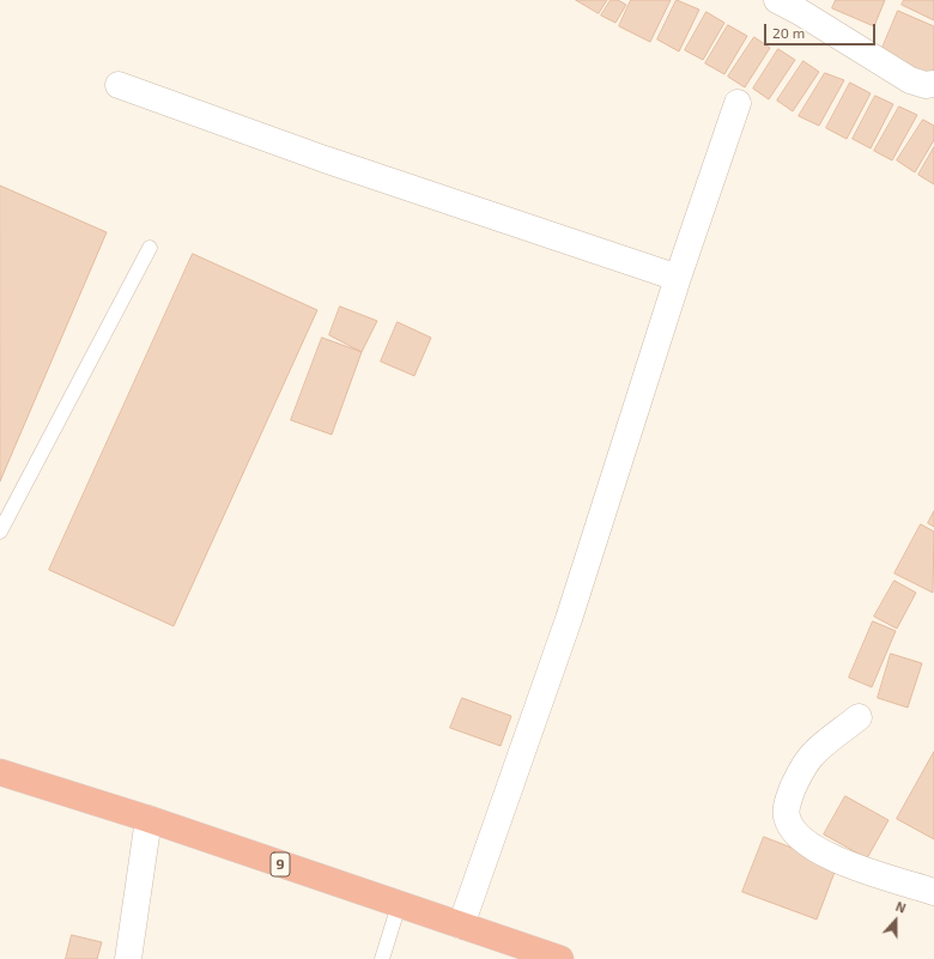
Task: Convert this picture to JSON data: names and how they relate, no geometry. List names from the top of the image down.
{
  "streets": {
    "highway": ["9"]
  },
  "scale_bar": "20 m",
  "north": "top"
}
